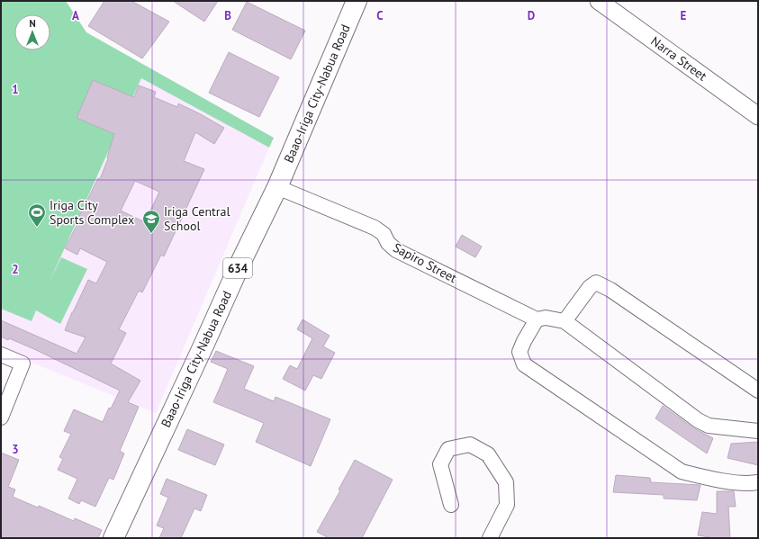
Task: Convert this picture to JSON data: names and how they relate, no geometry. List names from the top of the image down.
{
  "streets": {
    "main road": ["Baao-Iriga City-Nabua Road", "634"],
    "street": ["Narra Street", "Sapiro Street"]
  },
  "crossings": [
    ["Baao-Iriga City-Nabua Road", "Sapiro Street"]
  ],
  "places": {
    "sports": ["Iriga City Sports Complex"],
    "school or university": ["Iriga Central School"]
  },
  "north": "top",
  "grid": {
    "columns": [
      "A",
      "B",
      "C",
      "D",
      "E"
    ],
    "rows": ["1", "2", "3"]
  }
}
